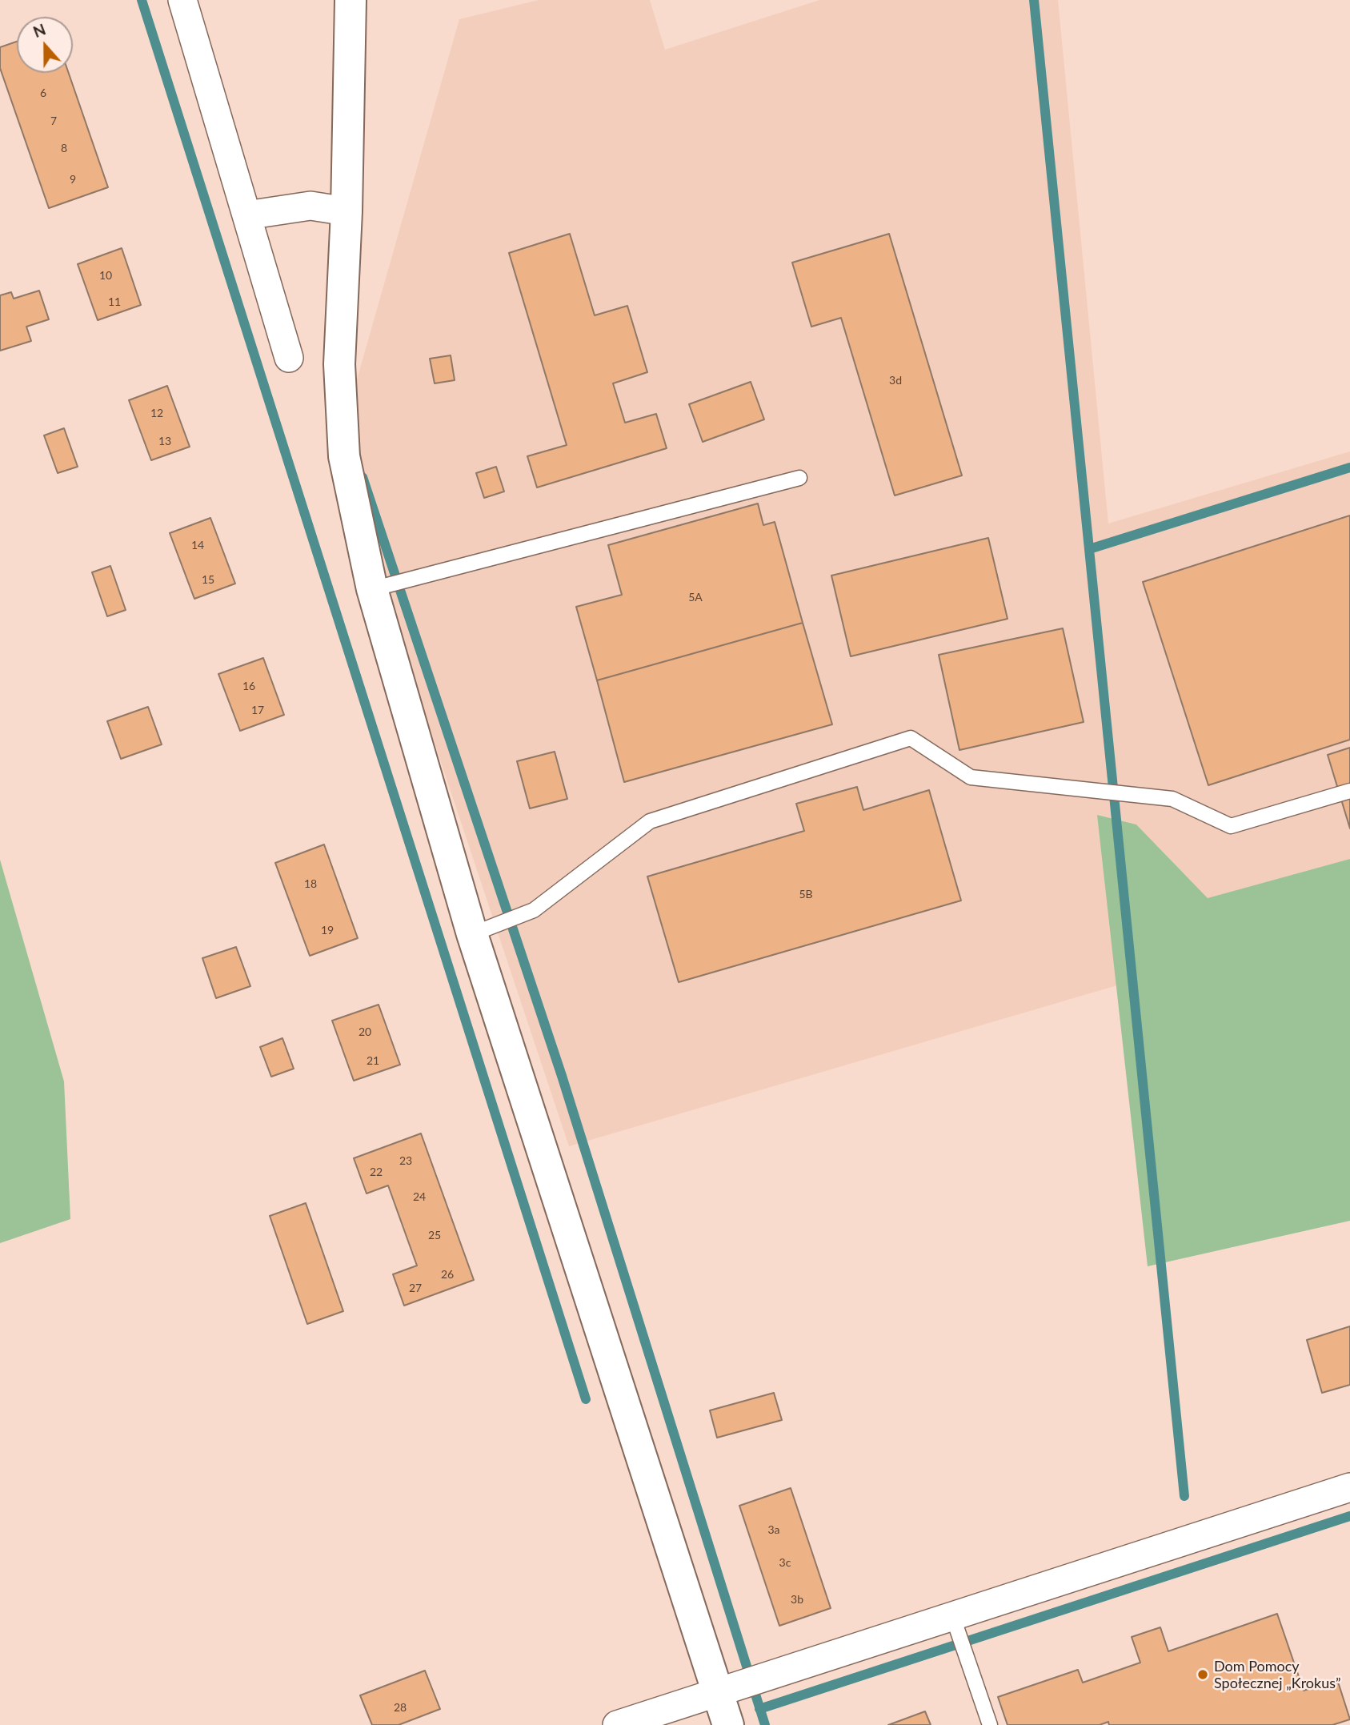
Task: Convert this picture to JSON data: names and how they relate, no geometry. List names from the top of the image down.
{
  "places": ["Dom Pomocy Społecznej „Krokus”"],
  "house_numbers": [
    "6",
    "7",
    "8",
    "9",
    "10",
    "11",
    "3d",
    "12",
    "13",
    "14",
    "15",
    "5A",
    "16",
    "17",
    "18",
    "5B",
    "19",
    "20",
    "21",
    "23",
    "22",
    "24",
    "25",
    "26",
    "27",
    "3a",
    "3c",
    "3b",
    "28"
  ],
  "north": "top"
}
